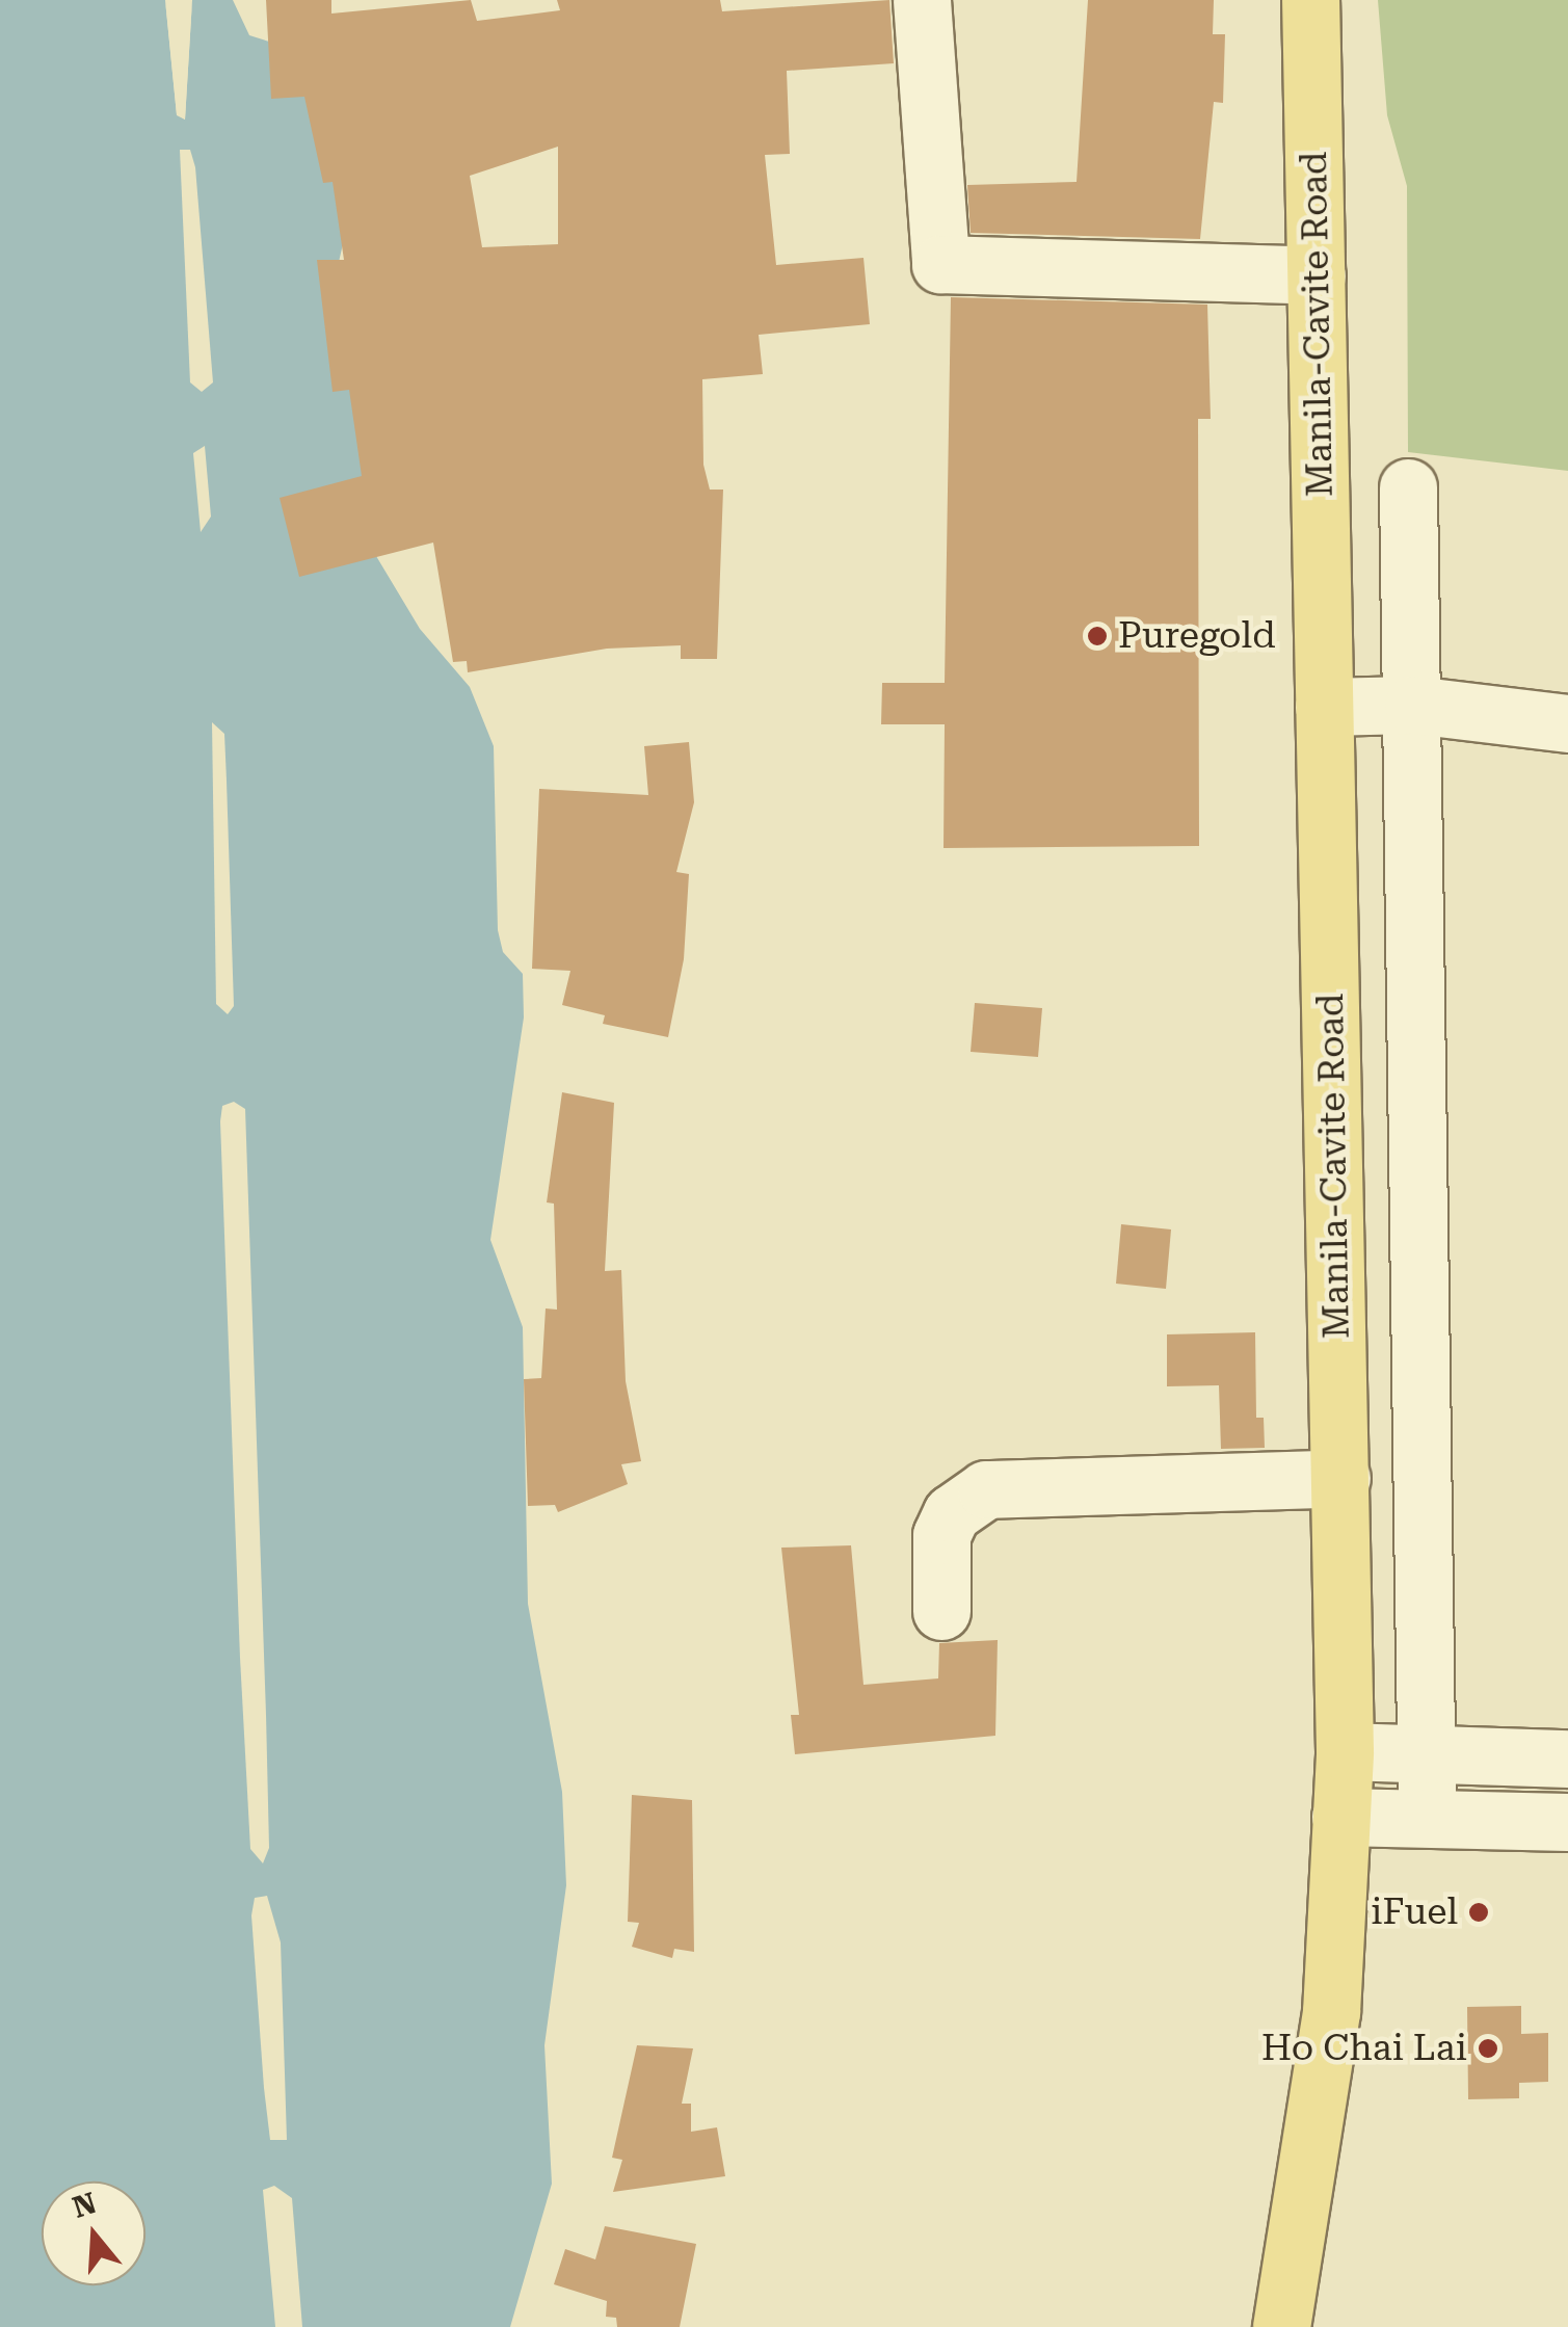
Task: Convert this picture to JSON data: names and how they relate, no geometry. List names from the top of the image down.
{
  "streets": {
    "main road": ["Manila-Cavite Road"]
  },
  "places": ["Puregold", "iFuel", "Ho Chai Lai"],
  "north": "top"
}
